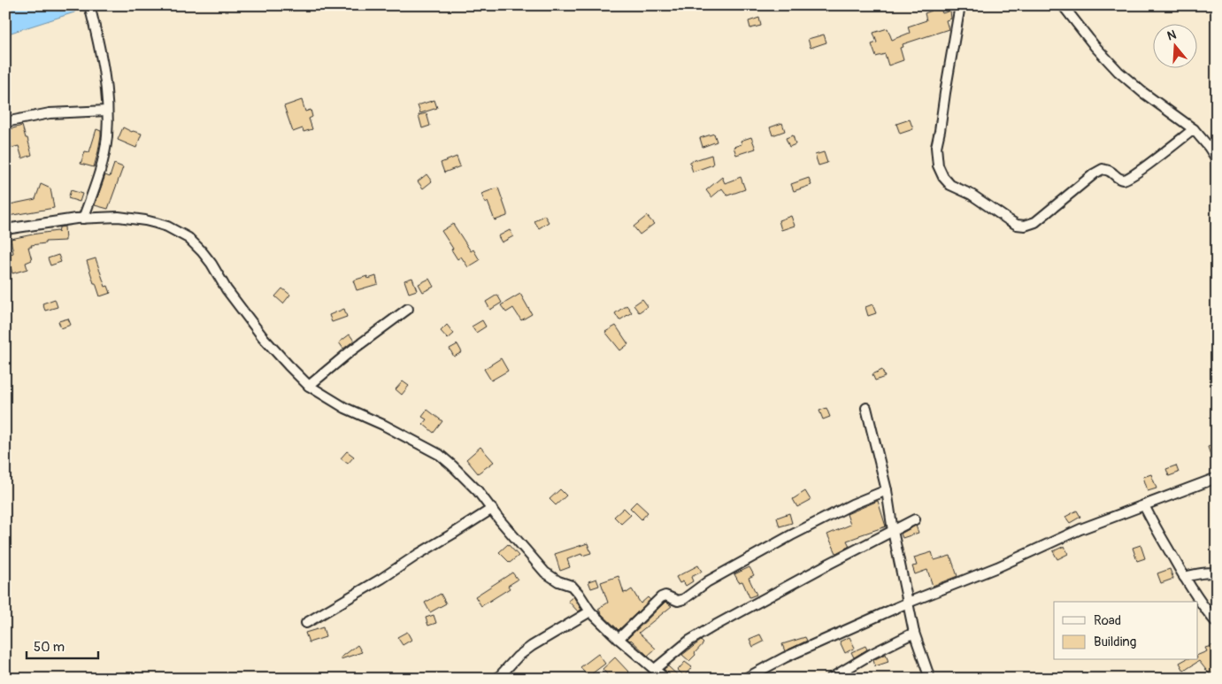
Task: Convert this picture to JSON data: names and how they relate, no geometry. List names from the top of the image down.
{
  "legend": ["Road", "Building"],
  "scale_bar": "50 m",
  "north": "top"
}
